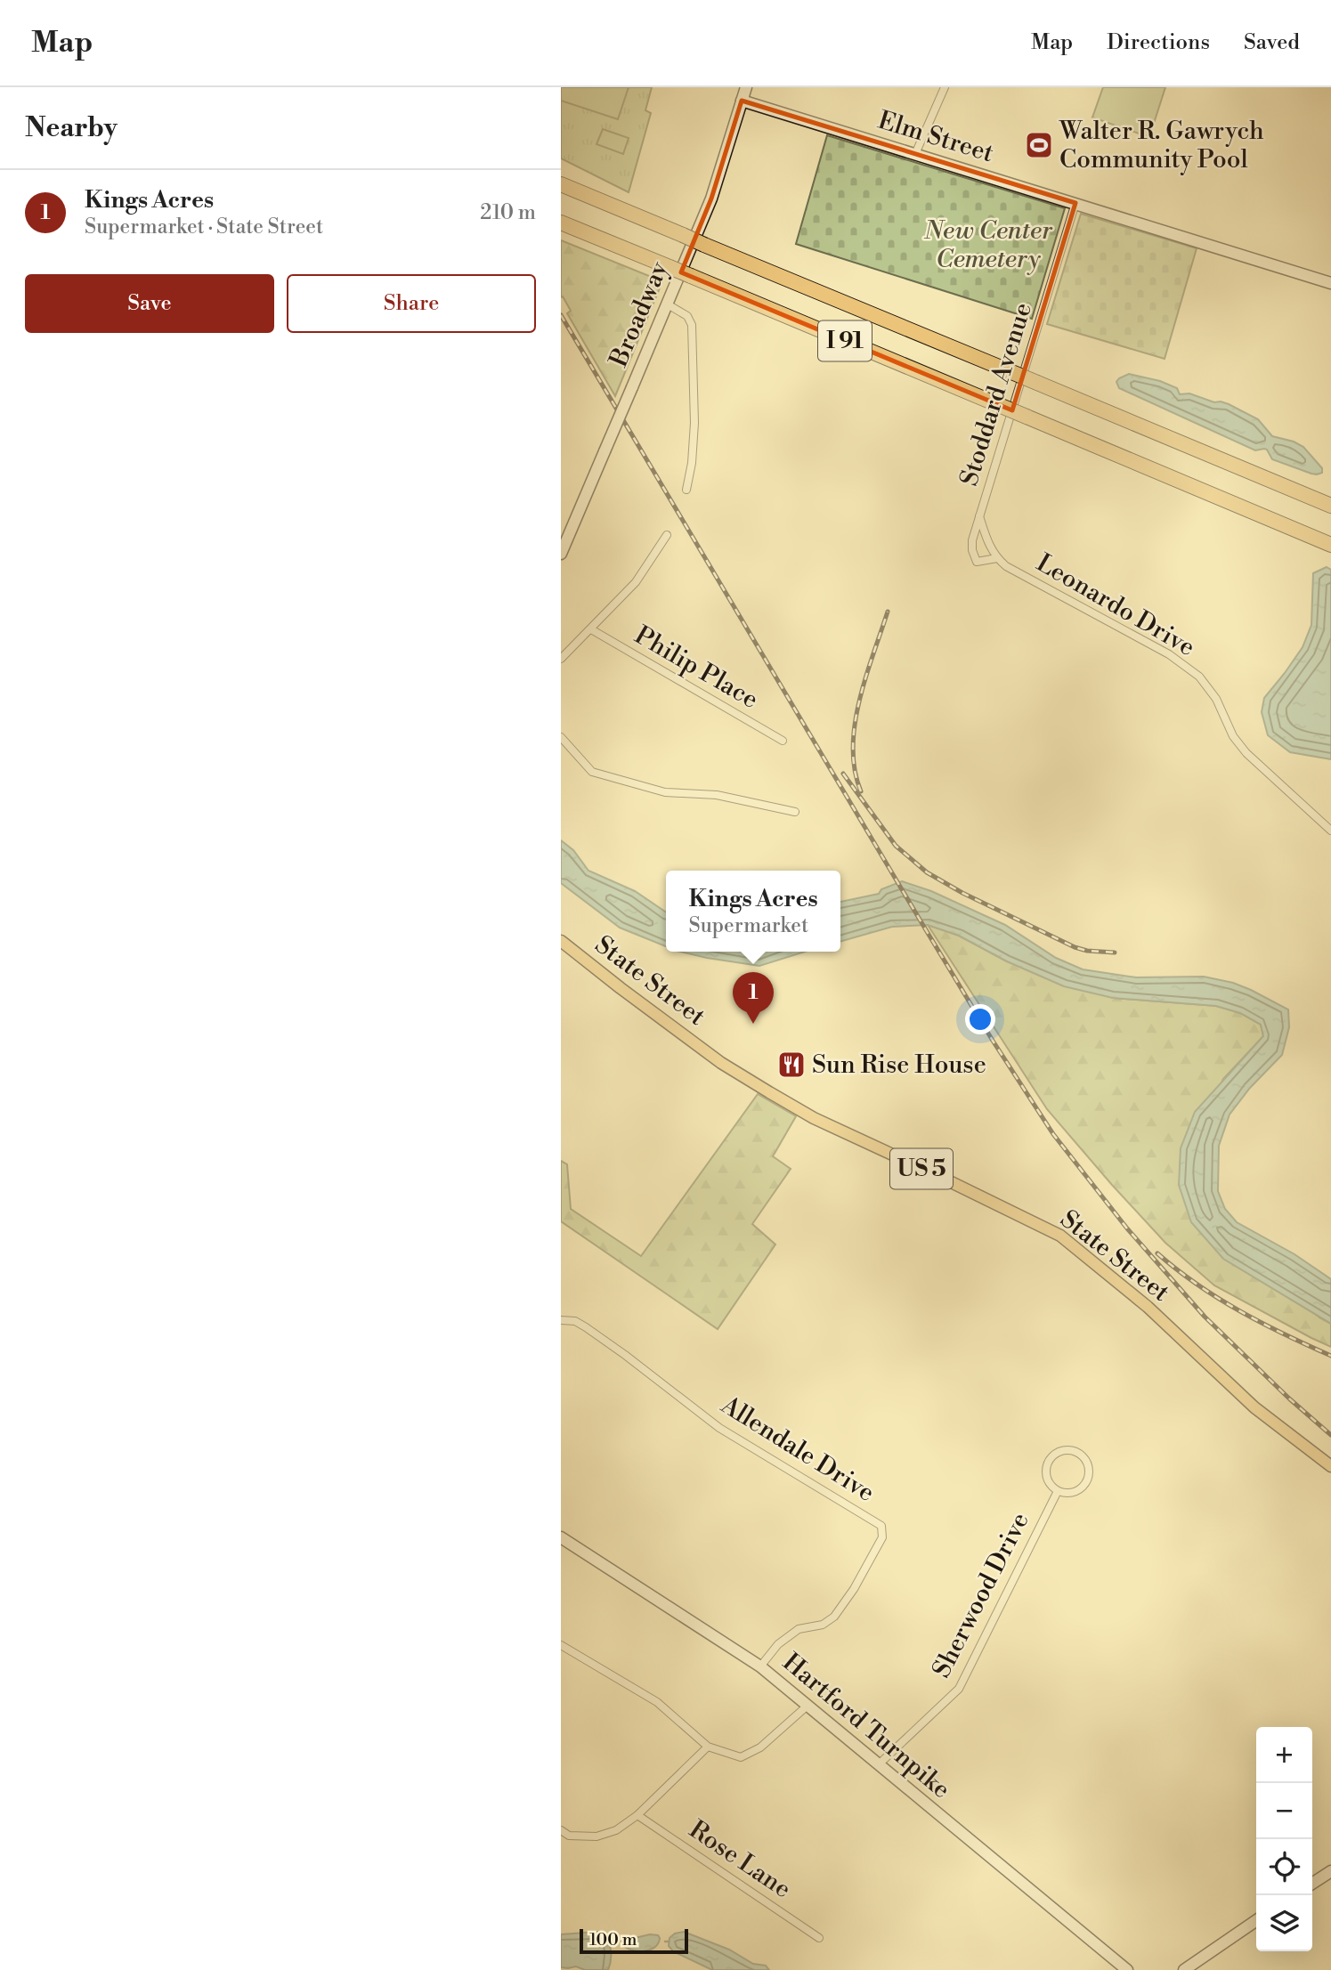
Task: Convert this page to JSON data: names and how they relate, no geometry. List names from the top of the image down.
{
  "streets": {
    "highway": ["I 91"],
    "main road": [
      "Elm Street",
      "Broadway",
      "State Street",
      "US 5",
      "Hartford Turnpike"
    ],
    "street": [
      "Stoddard Avenue",
      "Leonardo Drive",
      "Philip Place",
      "Allendale Drive",
      "Sherwood Drive",
      "Rose Lane"
    ]
  },
  "crossings": [
    ["Elm Street", "Broadway"],
    ["Elm Street", "Stoddard Avenue"],
    ["Stoddard Avenue", "Leonardo Drive"],
    ["Allendale Drive", "Hartford Turnpike"],
    ["Sherwood Drive", "Hartford Turnpike"]
  ],
  "parks": ["New Center Cemetery"],
  "places": {
    "sports": ["Walter R. Gawrych Community Pool"],
    "restaurant": ["Sun Rise House"]
  },
  "scale_bar": "100 m",
  "page": {
    "header": "Map",
    "nav": ["Map", "Directions", "Saved"],
    "heading": "Nearby",
    "list": [
      {
        "mark": "1",
        "name": "Kings Acres",
        "note": "Supermarket · State Street",
        "value": "210 m"
      }
    ],
    "buttons": ["Save", "Share"],
    "popup": ["Kings Acres", "Supermarket"],
    "pins": "1",
    "map_buttons": ["+", "−"],
    "scale": "100 m"
  }
}
